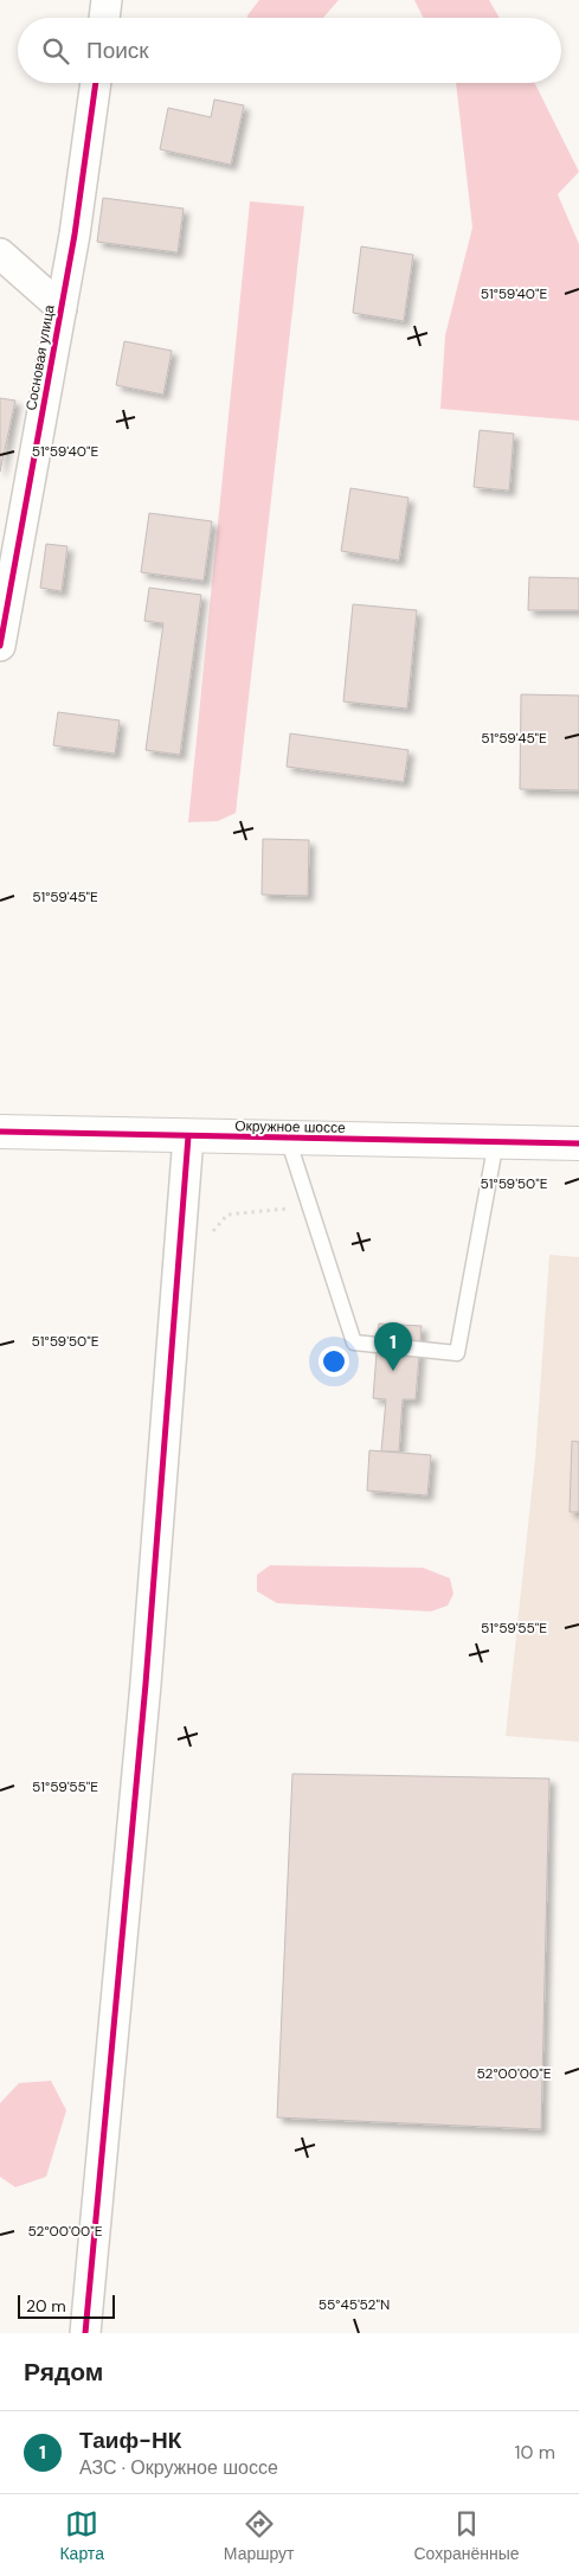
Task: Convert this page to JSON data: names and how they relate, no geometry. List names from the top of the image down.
{
  "streets": {
    "street": ["Сосновая улица", "Окружное шоссе"]
  },
  "scale_bar": "20 m",
  "page": {
    "search": "Поиск",
    "pins": "1",
    "scale": "20 m",
    "heading": "Рядом",
    "list": [
      {
        "mark": "1",
        "name": "Таиф-НК",
        "note": "АЗС · Окружное шоссе",
        "value": "10 m"
      }
    ],
    "nav": ["Карта", "Маршрут", "Сохранённые"]
  },
  "coordinates": [
    "51°59'40\"E",
    "51°59'45\"E",
    "51°59'50\"E",
    "51°59'55\"E",
    "52°00'00\"E",
    "55°45'52\"N"
  ]
}
